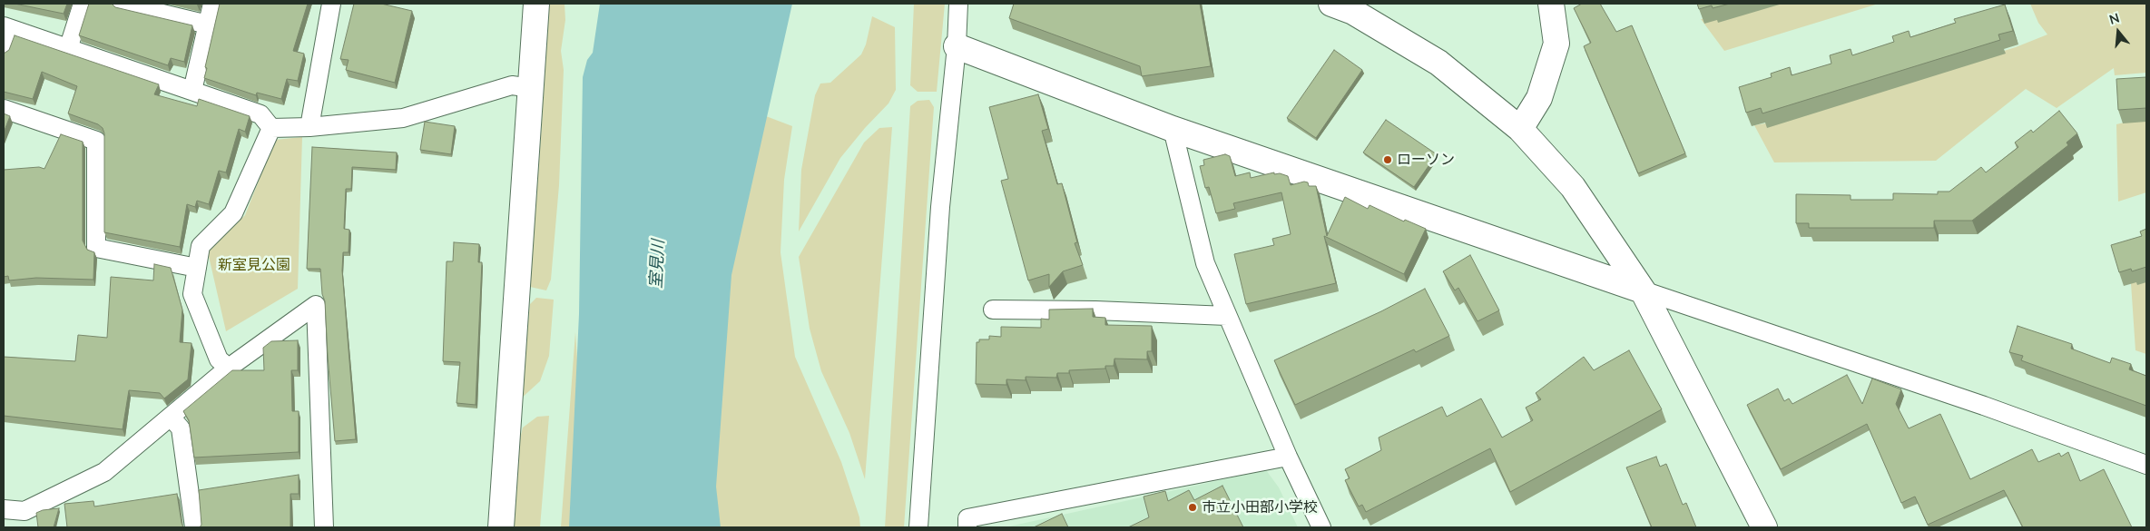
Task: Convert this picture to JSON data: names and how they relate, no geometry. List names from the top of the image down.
{
  "water": ["室見川"],
  "parks": ["新室見公園"],
  "places": ["ローソン", "市立小田部小学校"],
  "north": "top"
}
